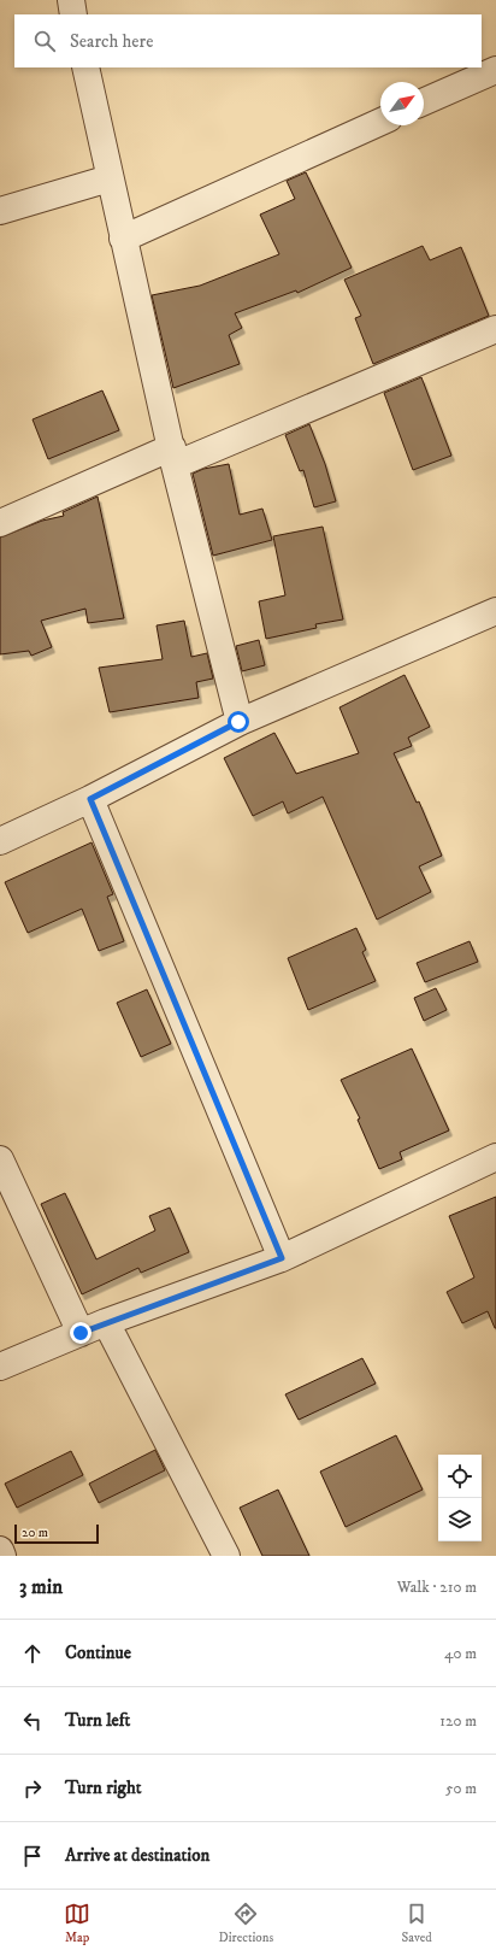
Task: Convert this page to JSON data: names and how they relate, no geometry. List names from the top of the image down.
{
  "scale_bar": "20 m",
  "north": "top right",
  "page": {
    "search": "Search here",
    "scale": "20 m",
    "heading": ["3 min", "Walk · 210 m"],
    "list": [
      ["Continue", "40 m"],
      ["Turn left", "120 m"],
      ["Turn right", "50 m"],
      "Arrive at destination"
    ],
    "nav": ["Map", "Directions", "Saved"]
  }
}
